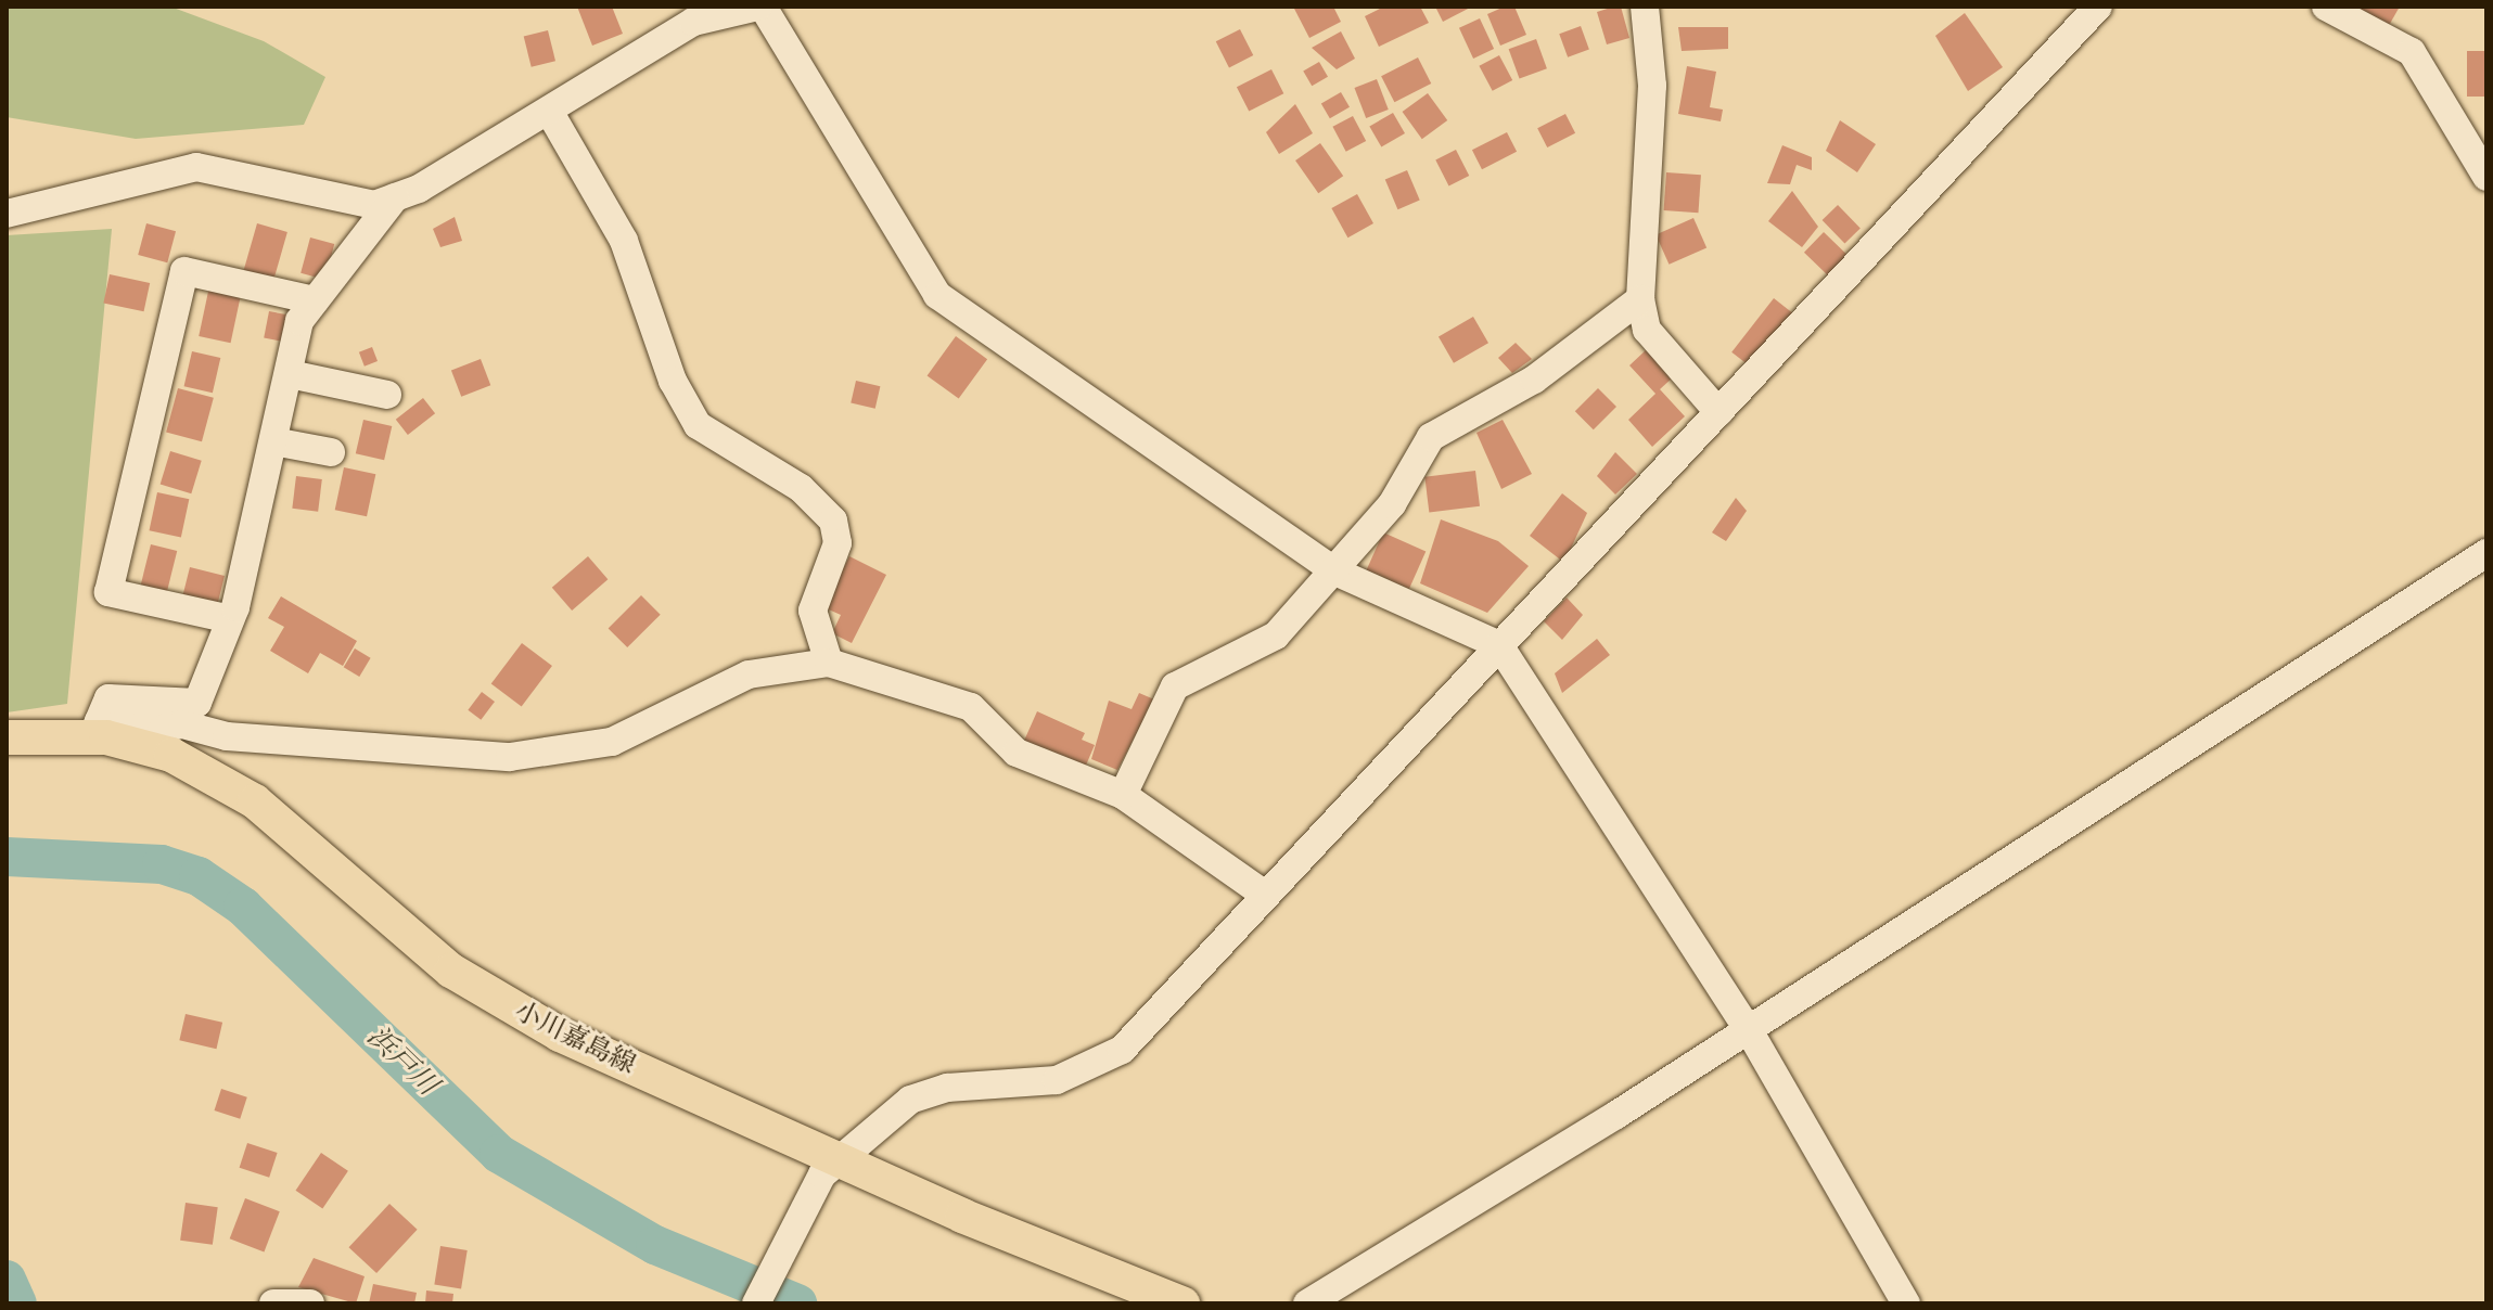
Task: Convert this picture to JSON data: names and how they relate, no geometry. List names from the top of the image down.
{
  "streets": {
    "main road": ["小川嘉島線"]
  },
  "water": ["浜戸川"]
}
